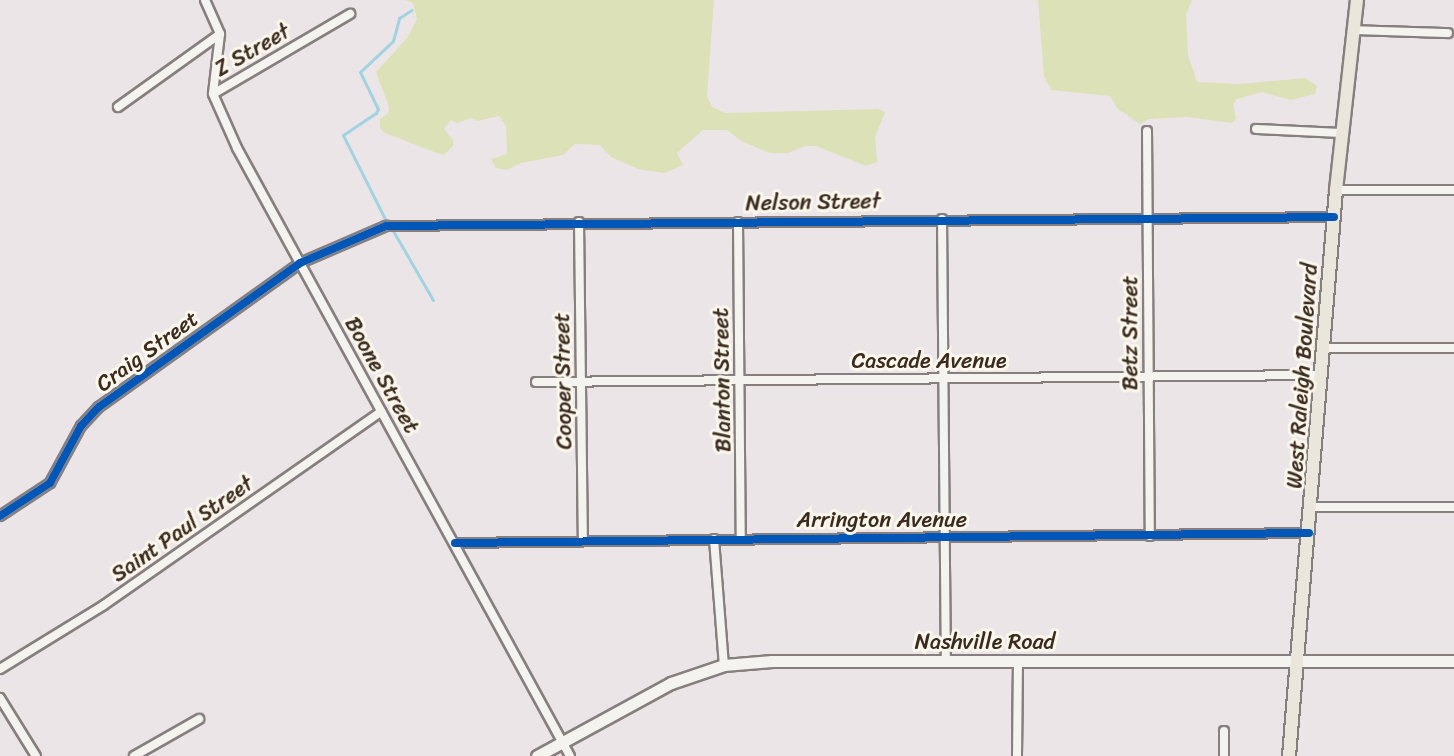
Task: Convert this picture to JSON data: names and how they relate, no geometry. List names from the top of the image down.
{
  "streets": {
    "main road": ["West Raleigh Boulevard", "Nashville Road"],
    "street": [
      "Z Street",
      "Nelson Street",
      "Betz Street",
      "Craig Street",
      "Cascade Avenue",
      "Boone Street",
      "Blanton Street",
      "Cooper Street",
      "Arrington Avenue",
      "Saint Paul Street"
    ]
  },
  "crossings": [
    ["Z Street", "Boone Street"],
    ["Nelson Street", "Betz Street"],
    ["Nelson Street", "Craig Street"],
    ["Nelson Street", "Boone Street"],
    ["Nelson Street", "West Raleigh Boulevard"],
    ["Nelson Street", "Blanton Street"],
    ["Nelson Street", "Cooper Street"],
    ["Betz Street", "Cascade Avenue"],
    ["Betz Street", "Arrington Avenue"],
    ["Craig Street", "Boone Street"],
    ["Cascade Avenue", "West Raleigh Boulevard"],
    ["Cascade Avenue", "Blanton Street"],
    ["Cascade Avenue", "Cooper Street"],
    ["Boone Street", "Arrington Avenue"],
    ["Boone Street", "Saint Paul Street"],
    ["Boone Street", "Nashville Road"],
    ["West Raleigh Boulevard", "Arrington Avenue"],
    ["West Raleigh Boulevard", "Nashville Road"],
    ["Blanton Street", "Arrington Avenue"],
    ["Cooper Street", "Arrington Avenue"]
  ]
}
